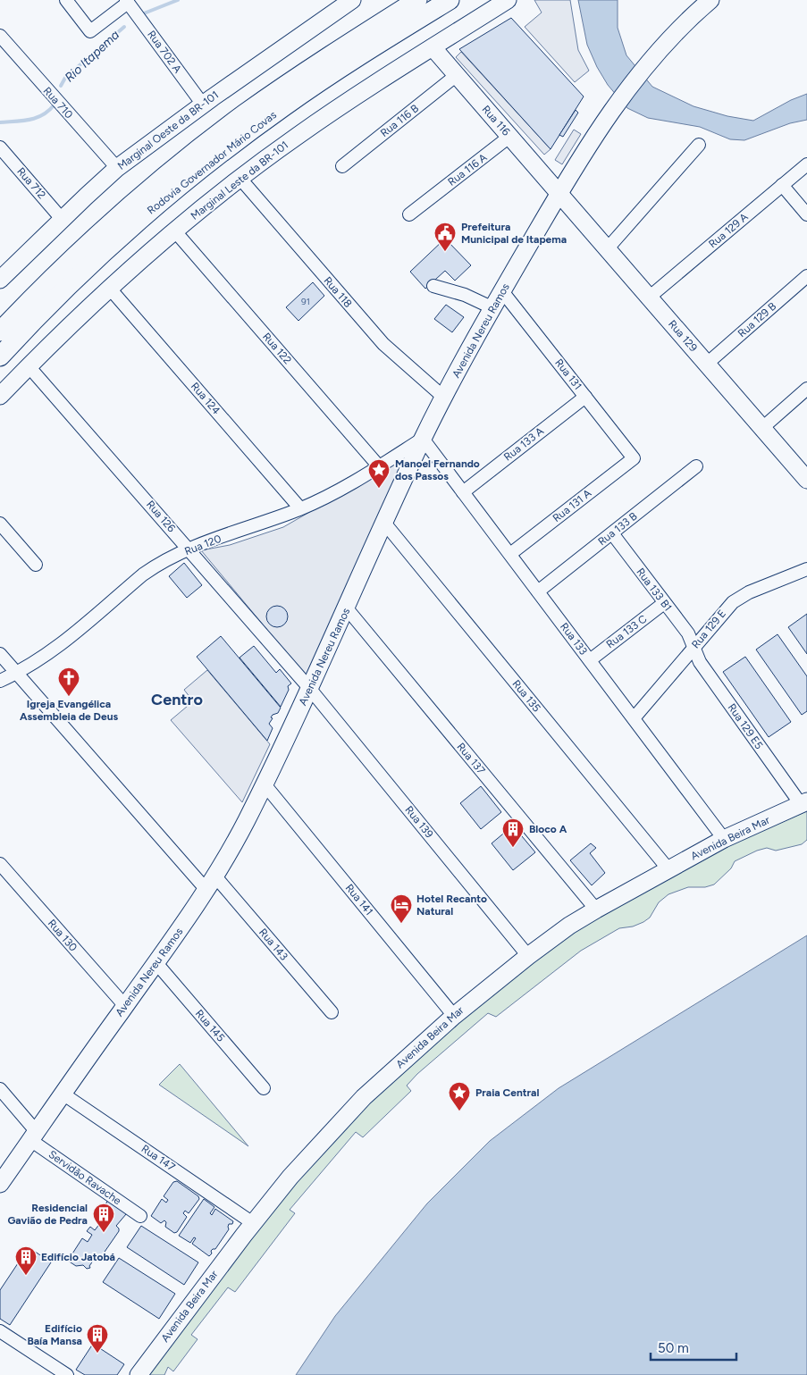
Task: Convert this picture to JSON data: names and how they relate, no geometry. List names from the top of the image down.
{
  "streets": {
    "highway": ["Rodovia Governador Mário Covas"],
    "main road": [
      "Rua 116",
      "Marginal Oeste da BR-101",
      "Marginal Leste da BR-101",
      "Avenida Nereu Ramos",
      "Rua 129",
      "Avenida Beira Mar"
    ],
    "street": [
      "Rua 702 A",
      "Rua 710",
      "Rua 116 B",
      "Rua 116 A",
      "Rua 712",
      "Rua 129 A",
      "Rua 118",
      "Rua 129 B",
      "Rua 122",
      "Rua 131",
      "Rua 124",
      "Rua 133 A",
      "Rua 131 A",
      "Rua 126",
      "Rua 133 B",
      "Rua 120",
      "Rua 133 B1",
      "Rua 129 E",
      "Rua 133 C",
      "Rua 133",
      "Rua 135",
      "Rua 129 E5",
      "Rua 137",
      "Rua 139",
      "Rua 141",
      "Rua 130",
      "Rua 143",
      "Rua 145",
      "Rua 147",
      "Servidão Ravache"
    ]
  },
  "crossings": [
    ["Rua 702 A", "Marginal Oeste da BR-101"],
    ["Rua 710", "Marginal Oeste da BR-101"],
    ["Rua 116 B", "Rua 116"],
    ["Rua 116", "Rua 116 A"],
    ["Rua 116", "Marginal Leste da BR-101"],
    ["Rua 116", "Avenida Nereu Ramos"],
    ["Rua 116", "Rua 129"],
    ["Marginal Oeste da BR-101", "Rua 712"],
    ["Marginal Leste da BR-101", "Rua 118"],
    ["Marginal Leste da BR-101", "Rua 122"],
    ["Marginal Leste da BR-101", "Rua 124"],
    ["Marginal Leste da BR-101", "Rua 126"],
    ["Rua 129 A", "Rua 129"],
    ["Rua 118", "Avenida Nereu Ramos"],
    ["Rua 129 B", "Rua 129"],
    ["Avenida Nereu Ramos", "Rua 129"],
    ["Avenida Nereu Ramos", "Rua 131"],
    ["Avenida Nereu Ramos", "Rua 126"],
    ["Avenida Nereu Ramos", "Rua 120"],
    ["Avenida Nereu Ramos", "Rua 133"],
    ["Avenida Nereu Ramos", "Rua 135"],
    ["Avenida Nereu Ramos", "Rua 137"],
    ["Avenida Nereu Ramos", "Rua 139"],
    ["Avenida Nereu Ramos", "Rua 141"],
    ["Avenida Nereu Ramos", "Rua 130"],
    ["Avenida Nereu Ramos", "Rua 143"],
    ["Avenida Nereu Ramos", "Rua 145"],
    ["Avenida Nereu Ramos", "Rua 147"],
    ["Avenida Nereu Ramos", "Servidão Ravache"],
    ["Rua 122", "Rua 120"],
    ["Rua 131", "Rua 133 A"],
    ["Rua 131", "Rua 131 A"],
    ["Rua 124", "Rua 120"],
    ["Rua 133 A", "Rua 133"],
    ["Rua 131 A", "Rua 133"],
    ["Rua 126", "Rua 120"],
    ["Rua 126", "Rua 139"],
    ["Rua 133 B", "Rua 133 B1"],
    ["Rua 133 B", "Rua 133"],
    ["Rua 120", "Rua 133"],
    ["Rua 120", "Rua 143"],
    ["Rua 133 B1", "Rua 129 E"],
    ["Rua 133 B1", "Rua 133 C"],
    ["Rua 133 B1", "Rua 129 E5"],
    ["Rua 129 E", "Rua 133"],
    ["Rua 129 E", "Rua 129 E5"],
    ["Rua 133 C", "Rua 133"],
    ["Rua 133", "Avenida Beira Mar"],
    ["Rua 135", "Avenida Beira Mar"],
    ["Rua 129 E5", "Avenida Beira Mar"],
    ["Rua 137", "Avenida Beira Mar"],
    ["Rua 139", "Avenida Beira Mar"],
    ["Avenida Beira Mar", "Rua 141"],
    ["Avenida Beira Mar", "Rua 147"]
  ],
  "districts": ["Centro"],
  "water": ["Rio Itapema"],
  "places": {
    "public building": ["Prefeitura Municipal de Itapema"],
    "place": ["Manoel Fernando dos Passos", "Praia Central"],
    "church": ["Igreja Evangélica Assembleia de Deus"],
    "building": [
      "Bloco A",
      "Residencial Gavião de Pedra",
      "Edifício Jatobá",
      "Edifício Baía Mansa"
    ],
    "hotel": ["Hotel Recanto Natural"]
  },
  "house_numbers": ["91"],
  "scale_bar": "50 m"
}
